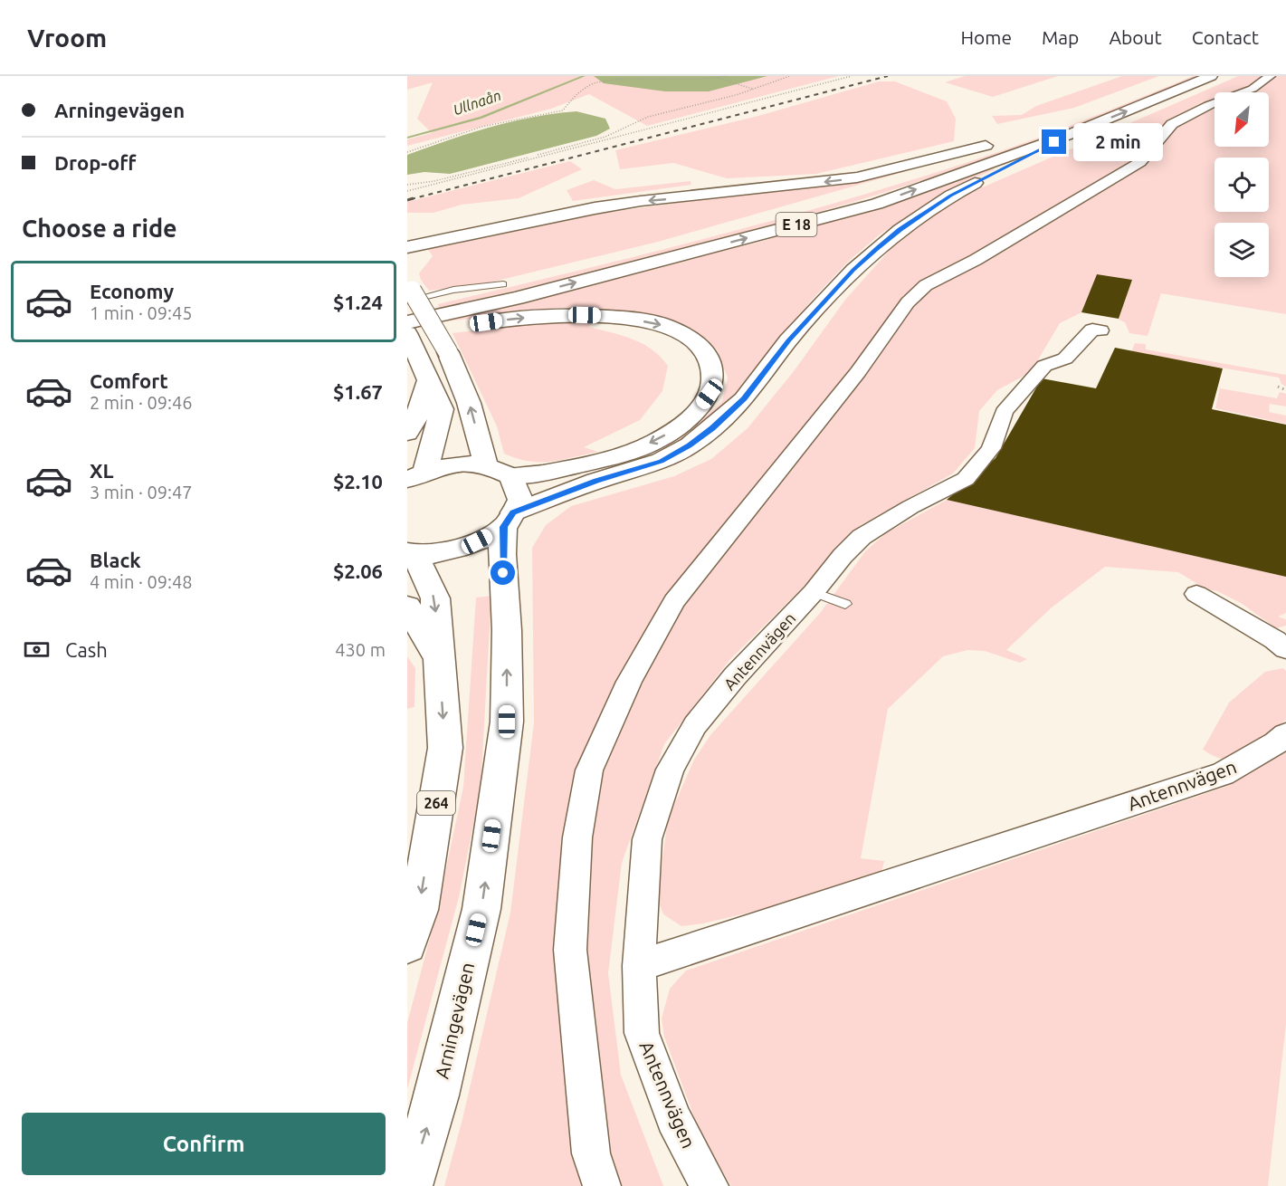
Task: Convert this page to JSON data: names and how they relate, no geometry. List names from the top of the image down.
{
  "streets": {
    "main road": ["E 18", "264", "Arningevägen"],
    "street": ["Antennvägen"]
  },
  "crossings": [
    ["264", "Arningevägen"]
  ],
  "water": ["Ullnaån"],
  "north": "bottom left",
  "page": {
    "header": "Vroom",
    "nav": [
      "Home",
      "Map",
      "About",
      "Contact"
    ],
    "banner": ["Arningevägen", "Drop-off"],
    "bubble": "2 min",
    "heading": "Choose a ride",
    "list": [
      {
        "name": "Economy",
        "note": "1 min · 09:45",
        "value": "$1.24"
      },
      {
        "name": "Comfort",
        "note": "2 min · 09:46",
        "value": "$1.67"
      },
      {
        "name": "XL",
        "note": "3 min · 09:47",
        "value": "$2.10"
      },
      {
        "name": "Black",
        "note": "4 min · 09:48",
        "value": "$2.06"
      }
    ],
    "pay": ["Cash", "430 m"],
    "buttons": "Confirm"
  }
}
